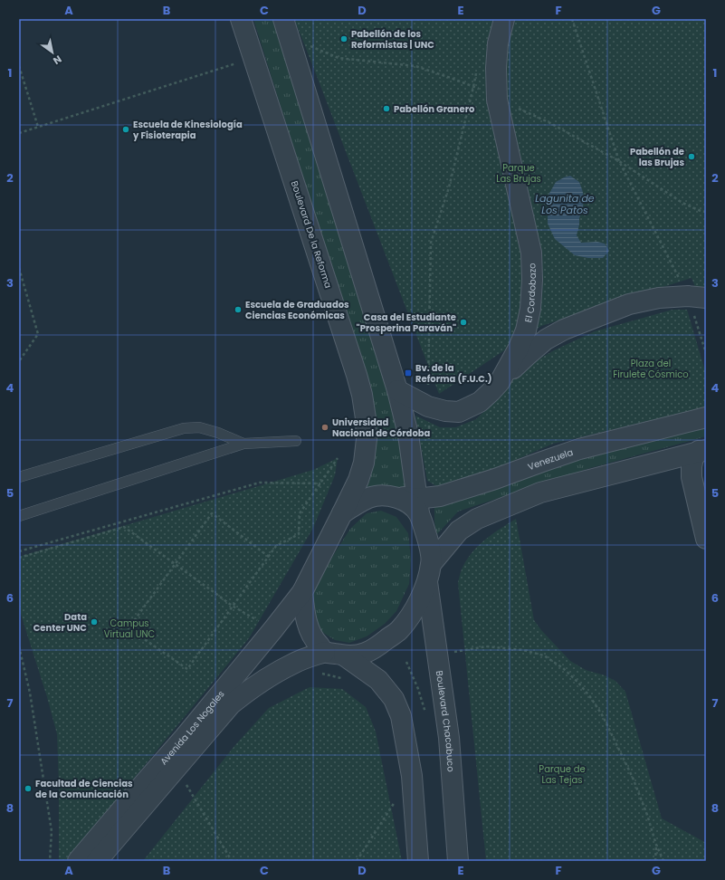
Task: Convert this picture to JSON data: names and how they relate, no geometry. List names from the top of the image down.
{
  "streets": {
    "street": [
      "Boulevard De la Reforma",
      "El Cordobazo",
      "Venezuela",
      "Boulevard Chacabuco",
      "Avenida Los Nogales"
    ]
  },
  "crossings": [
    ["Boulevard De la Reforma", "Avenida Los Nogales"]
  ],
  "water": ["Lagunita de Los Patos"],
  "parks": [
    "Parque Las Brujas",
    "Plaza del Firulete Cósmico",
    "Campus Virtual UNC",
    "Parque de Las Tejas"
  ],
  "places": {
    "other": [
      "Pabellón de los Reformistas | UNC",
      "Pabellón Granero",
      "Escuela de Kinesiología y Fisioterapia",
      "Pabellón de las Brujas",
      "Escuela de Graduados Ciencias Económicas",
      "Casa del Estudiante \"Prosperina Paraván\"",
      "Universidad Nacional de Córdoba",
      "Data Center UNC",
      "Facultad de Ciencias de la Comunicación"
    ],
    "transit": ["Bv. de la Reforma (F.U.C.)"]
  },
  "north": "bottom right",
  "grid": {
    "columns": [
      "A",
      "B",
      "C",
      "D",
      "E",
      "F",
      "G"
    ],
    "rows": [
      "1",
      "2",
      "3",
      "4",
      "5",
      "6",
      "7",
      "8"
    ]
  }
}
